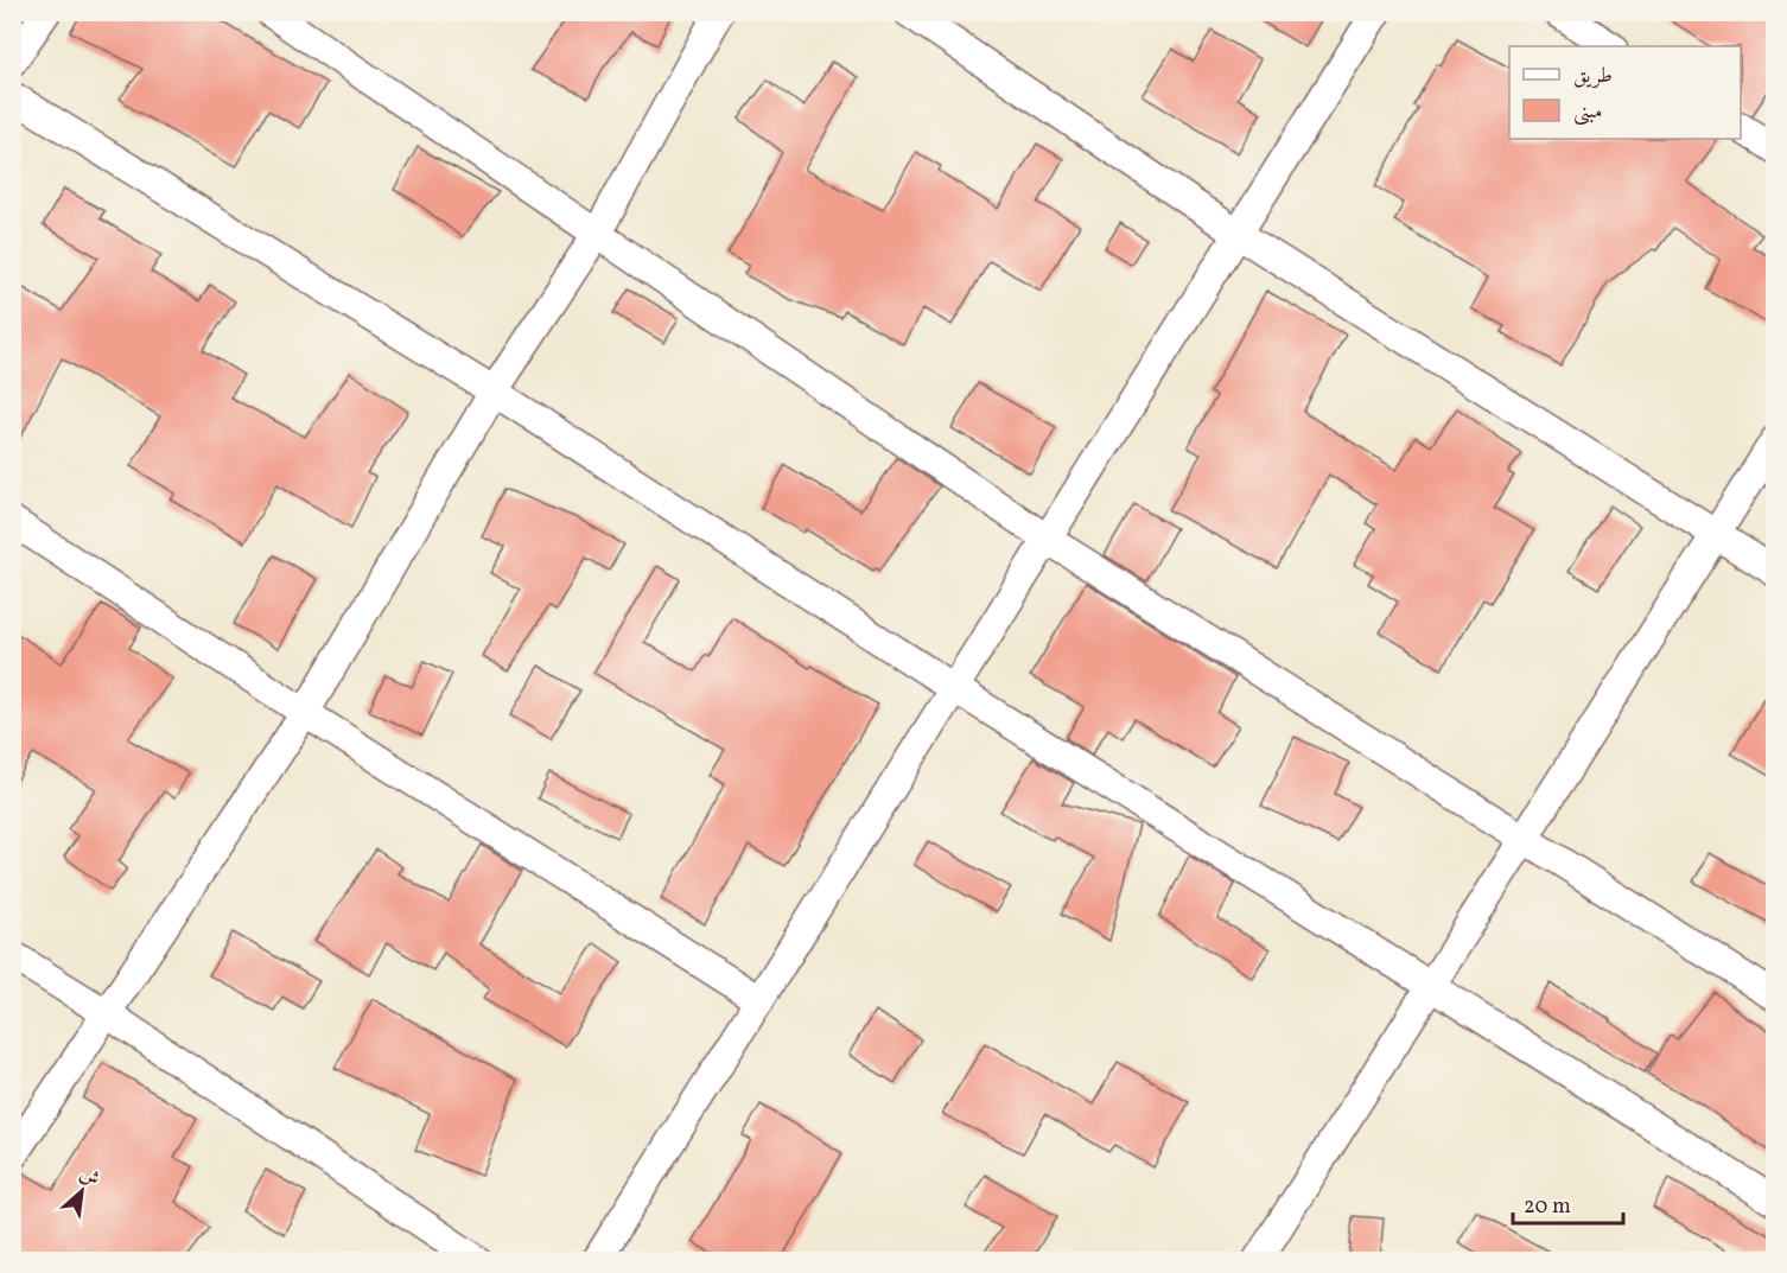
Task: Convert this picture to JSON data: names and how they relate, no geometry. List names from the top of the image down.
{
  "legend": ["طريق", "مبنى"],
  "scale_bar": "20 m",
  "north": "top right"
}
